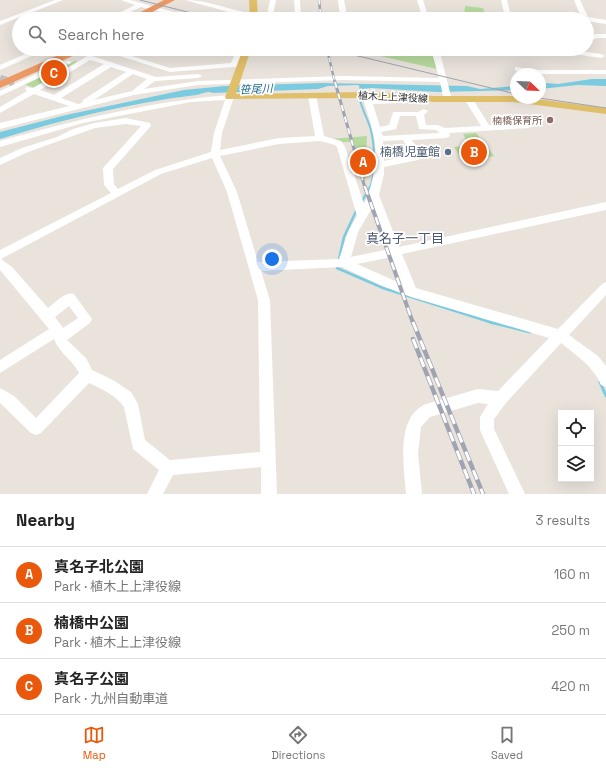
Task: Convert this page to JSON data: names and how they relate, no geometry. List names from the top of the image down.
{
  "streets": {
    "main road": ["植木上上津役線"]
  },
  "districts": ["真名子一丁目"],
  "water": ["笹尾川"],
  "places": ["楠橋保育所", "楠橋児童館"],
  "north": "bottom right",
  "page": {
    "search": "Search here",
    "pins": ["C", "B", "A"],
    "heading": ["Nearby", "3 results"],
    "list": [
      {
        "mark": "A",
        "name": "真名子北公園",
        "note": "Park · 植木上上津役線",
        "value": "160 m"
      },
      {
        "mark": "B",
        "name": "楠橋中公園",
        "note": "Park · 植木上上津役線",
        "value": "250 m"
      },
      {
        "mark": "C",
        "name": "真名子公園",
        "note": "Park · 九州自動車道",
        "value": "420 m"
      }
    ],
    "nav": ["Map", "Directions", "Saved"]
  }
}
